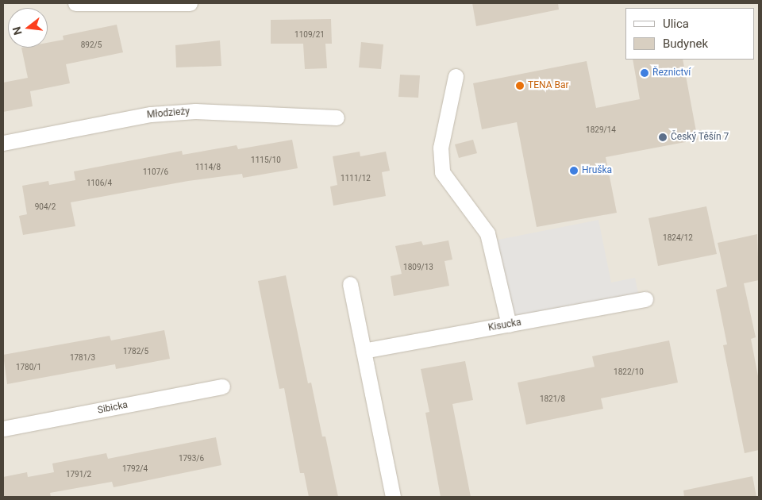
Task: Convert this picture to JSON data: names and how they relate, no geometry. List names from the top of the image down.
{
  "streets": {
    "street": ["Młodzieży", "Kisucka", "Sibicka"]
  },
  "places": [
    "Řeznictví",
    "TENA Bar",
    "Český Těšín 7",
    "Hruška"
  ],
  "house_numbers": [
    "1109/21",
    "892/5",
    "1829/14",
    "1115/10",
    "1114/8",
    "1107/6",
    "1111/12",
    "1106/4",
    "904/2",
    "1824/12",
    "1809/13",
    "1782/5",
    "1781/3",
    "1780/1",
    "1822/10",
    "1821/8",
    "1793/6",
    "1792/4",
    "1791/2"
  ],
  "legend": ["Ulica", "Budynek"],
  "north": "left"
}
